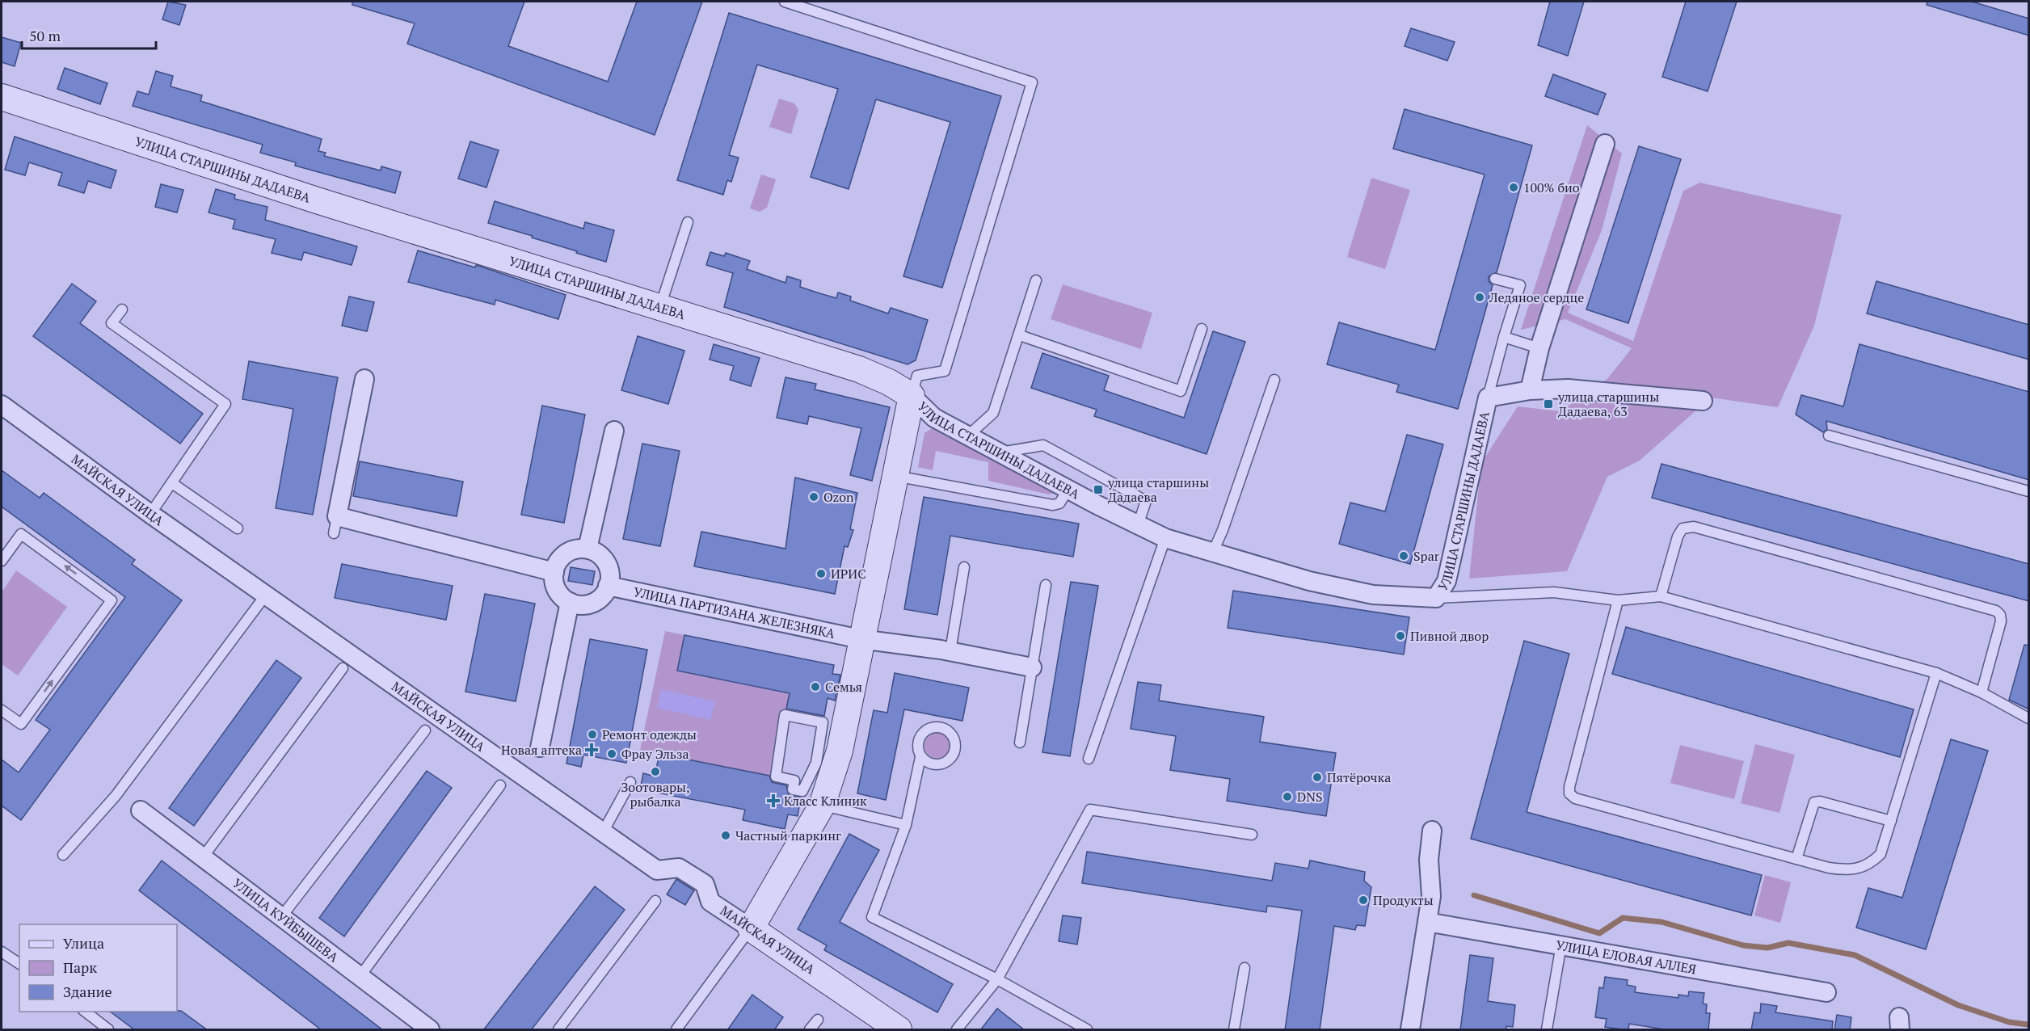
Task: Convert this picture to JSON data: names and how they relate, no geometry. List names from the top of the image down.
{
  "streets": {
    "street": [
      "УЛИЦА СТАРШИНЫ ДАДАЕВА",
      "МАЙСКАЯ УЛИЦА",
      "УЛИЦА ПАРТИЗАНА ЖЕЛЕЗНЯКА",
      "УЛИЦА КУЙБЫШЕВА",
      "УЛИЦА ЕЛОВАЯ АЛЛЕЯ"
    ]
  },
  "places": {
    "other": [
      "100% био",
      "Ледяное сердце",
      "Ozon",
      "Spar",
      "ИРИС",
      "Пивной двор",
      "Семья",
      "Ремонт одежды",
      "Фрау Эльза",
      "Зоотовары, рыбалка",
      "Пятёрочка",
      "DNS",
      "Частный паркинг",
      "Продукты"
    ],
    "transit": ["улица старшины Дадаева, 63", "улица старшины Дадаева"],
    "health": ["Новая аптека", "Класс Клиник"]
  },
  "legend": ["Улица", "Парк", "Здание"],
  "scale_bar": "50 m"
}
